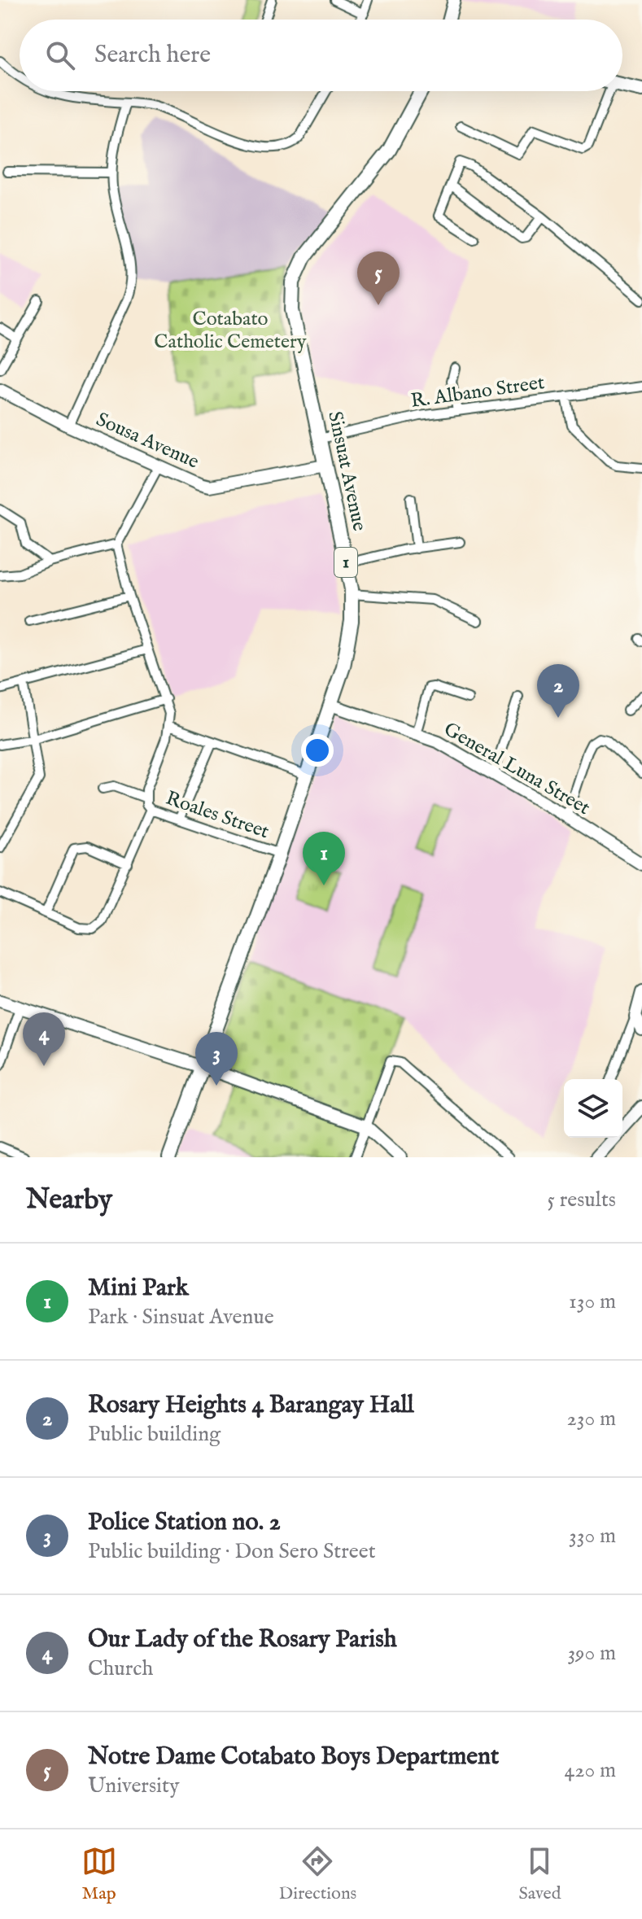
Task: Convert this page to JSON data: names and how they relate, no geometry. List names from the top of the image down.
{
  "streets": {
    "main road": ["Sinsuat Avenue", "1"],
    "street": [
      "R. Albano Street",
      "Sousa Avenue",
      "General Luna Street",
      "Roales Street"
    ]
  },
  "crossings": [
    ["R. Albano Street", "Sinsuat Avenue"],
    ["Sousa Avenue", "Sinsuat Avenue"],
    ["Sinsuat Avenue", "General Luna Street"],
    ["Sinsuat Avenue", "Roales Street"]
  ],
  "parks": ["Cotabato Catholic Cemetery"],
  "page": {
    "search": "Search here",
    "pins": [
      "5",
      "2",
      "1",
      "4",
      "3"
    ],
    "heading": ["Nearby", "5 results"],
    "list": [
      {
        "mark": "1",
        "name": "Mini Park",
        "note": "Park · Sinsuat Avenue",
        "value": "130 m"
      },
      {
        "mark": "2",
        "name": "Rosary Heights 4 Barangay Hall",
        "note": "Public building",
        "value": "230 m"
      },
      {
        "mark": "3",
        "name": "Police Station no. 2",
        "note": "Public building · Don Sero Street",
        "value": "330 m"
      },
      {
        "mark": "4",
        "name": "Our Lady of the Rosary Parish",
        "note": "Church",
        "value": "390 m"
      },
      {
        "mark": "5",
        "name": "Notre Dame Cotabato Boys Department",
        "note": "University",
        "value": "420 m"
      }
    ],
    "nav": ["Map", "Directions", "Saved"]
  }
}
